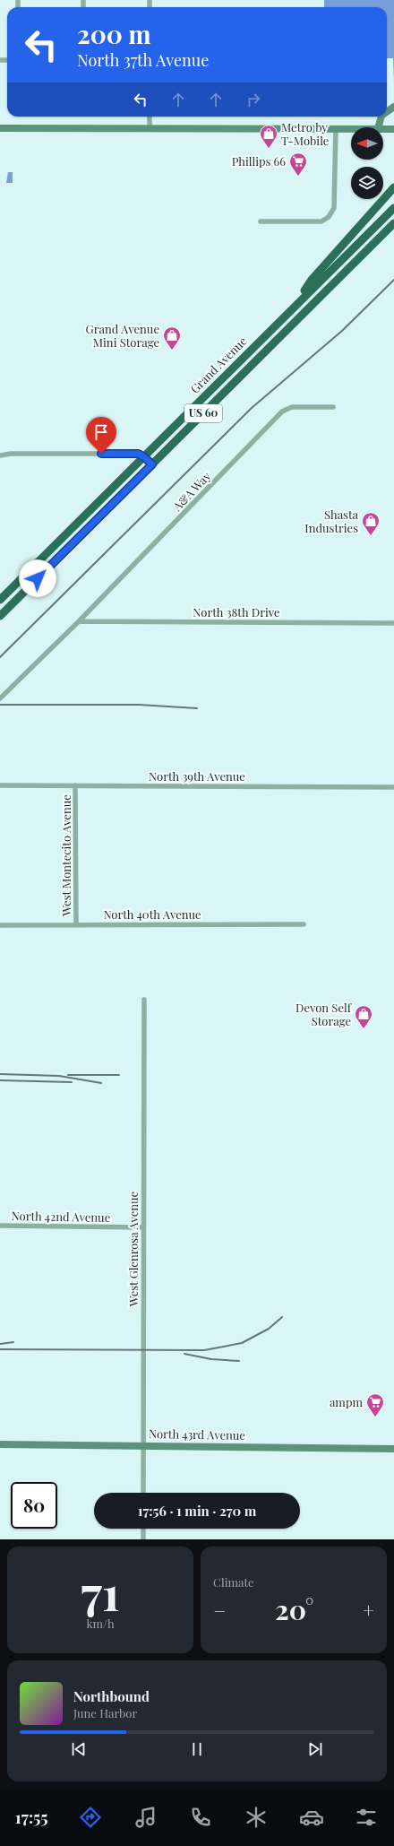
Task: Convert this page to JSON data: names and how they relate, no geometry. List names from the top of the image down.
{
  "streets": {
    "highway": ["Grand Avenue", "US 60"],
    "main road": ["North 43rd Avenue"],
    "street": [
      "A&A Way",
      "North 38th Drive",
      "North 39th Avenue",
      "West Montecito Avenue",
      "North 40th Avenue",
      "North 42nd Avenue",
      "West Glenrosa Avenue"
    ]
  },
  "crossings": [
    ["A&A Way", "North 38th Drive"],
    ["North 39th Avenue", "West Montecito Avenue"],
    ["West Montecito Avenue", "North 40th Avenue"],
    ["North 42nd Avenue", "West Glenrosa Avenue"],
    ["West Glenrosa Avenue", "North 43rd Avenue"]
  ],
  "places": {
    "shop": [
      "Metro by T-Mobile",
      "Grand Avenue Mini Storage",
      "Shasta Industries",
      "Devon Self Storage"
    ],
    "supermarket": ["Phillips 66", "ampm"]
  },
  "north": "left",
  "page": {
    "turn": ["200 m", "North 37th Avenue"],
    "limit": "80",
    "trip": "17:56 · 1 min · 270 m",
    "tile": [
      ["71", "km/h"],
      "Climate"
    ],
    "heat": ["−", "20°", "+"],
    "song": ["Northbound", "June Harbor"],
    "tabs": "17:55"
  }
}
